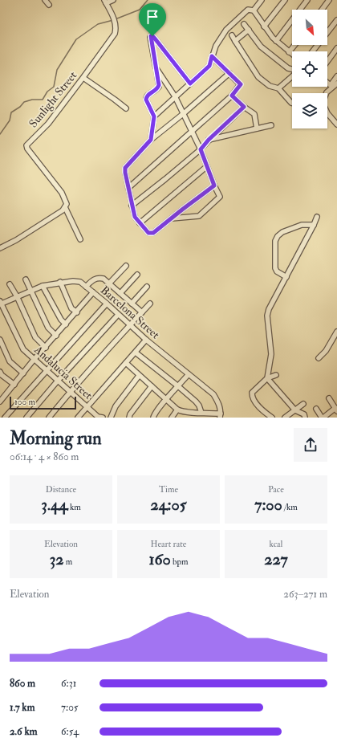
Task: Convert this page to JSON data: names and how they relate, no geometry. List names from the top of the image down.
{
  "streets": {
    "street": ["Sunlight Street", "Barcelona Street", "Andalucia Street"]
  },
  "crossings": [
    ["Barcelona Street", "Andalucia Street"]
  ],
  "scale_bar": "100 m",
  "north": "bottom right",
  "page": {
    "scale": "100 m",
    "heading": ["Morning run", "06:14 · 4 × 860 m"],
    "stats": [
      ["Distance", "3.44 km"],
      ["Time", "24:05"],
      ["Pace", "7:00 /km"],
      ["Elevation", "32 m"],
      ["Heart rate", "160 bpm"],
      ["kcal", "227"]
    ],
    "chart": ["Elevation", "263–271 m"],
    "list": [
      {
        "name": "860 m",
        "note": "6:31"
      },
      {
        "name": "1.7 km",
        "note": "7:05"
      },
      {
        "name": "2.6 km",
        "note": "6:54"
      }
    ]
  }
}
